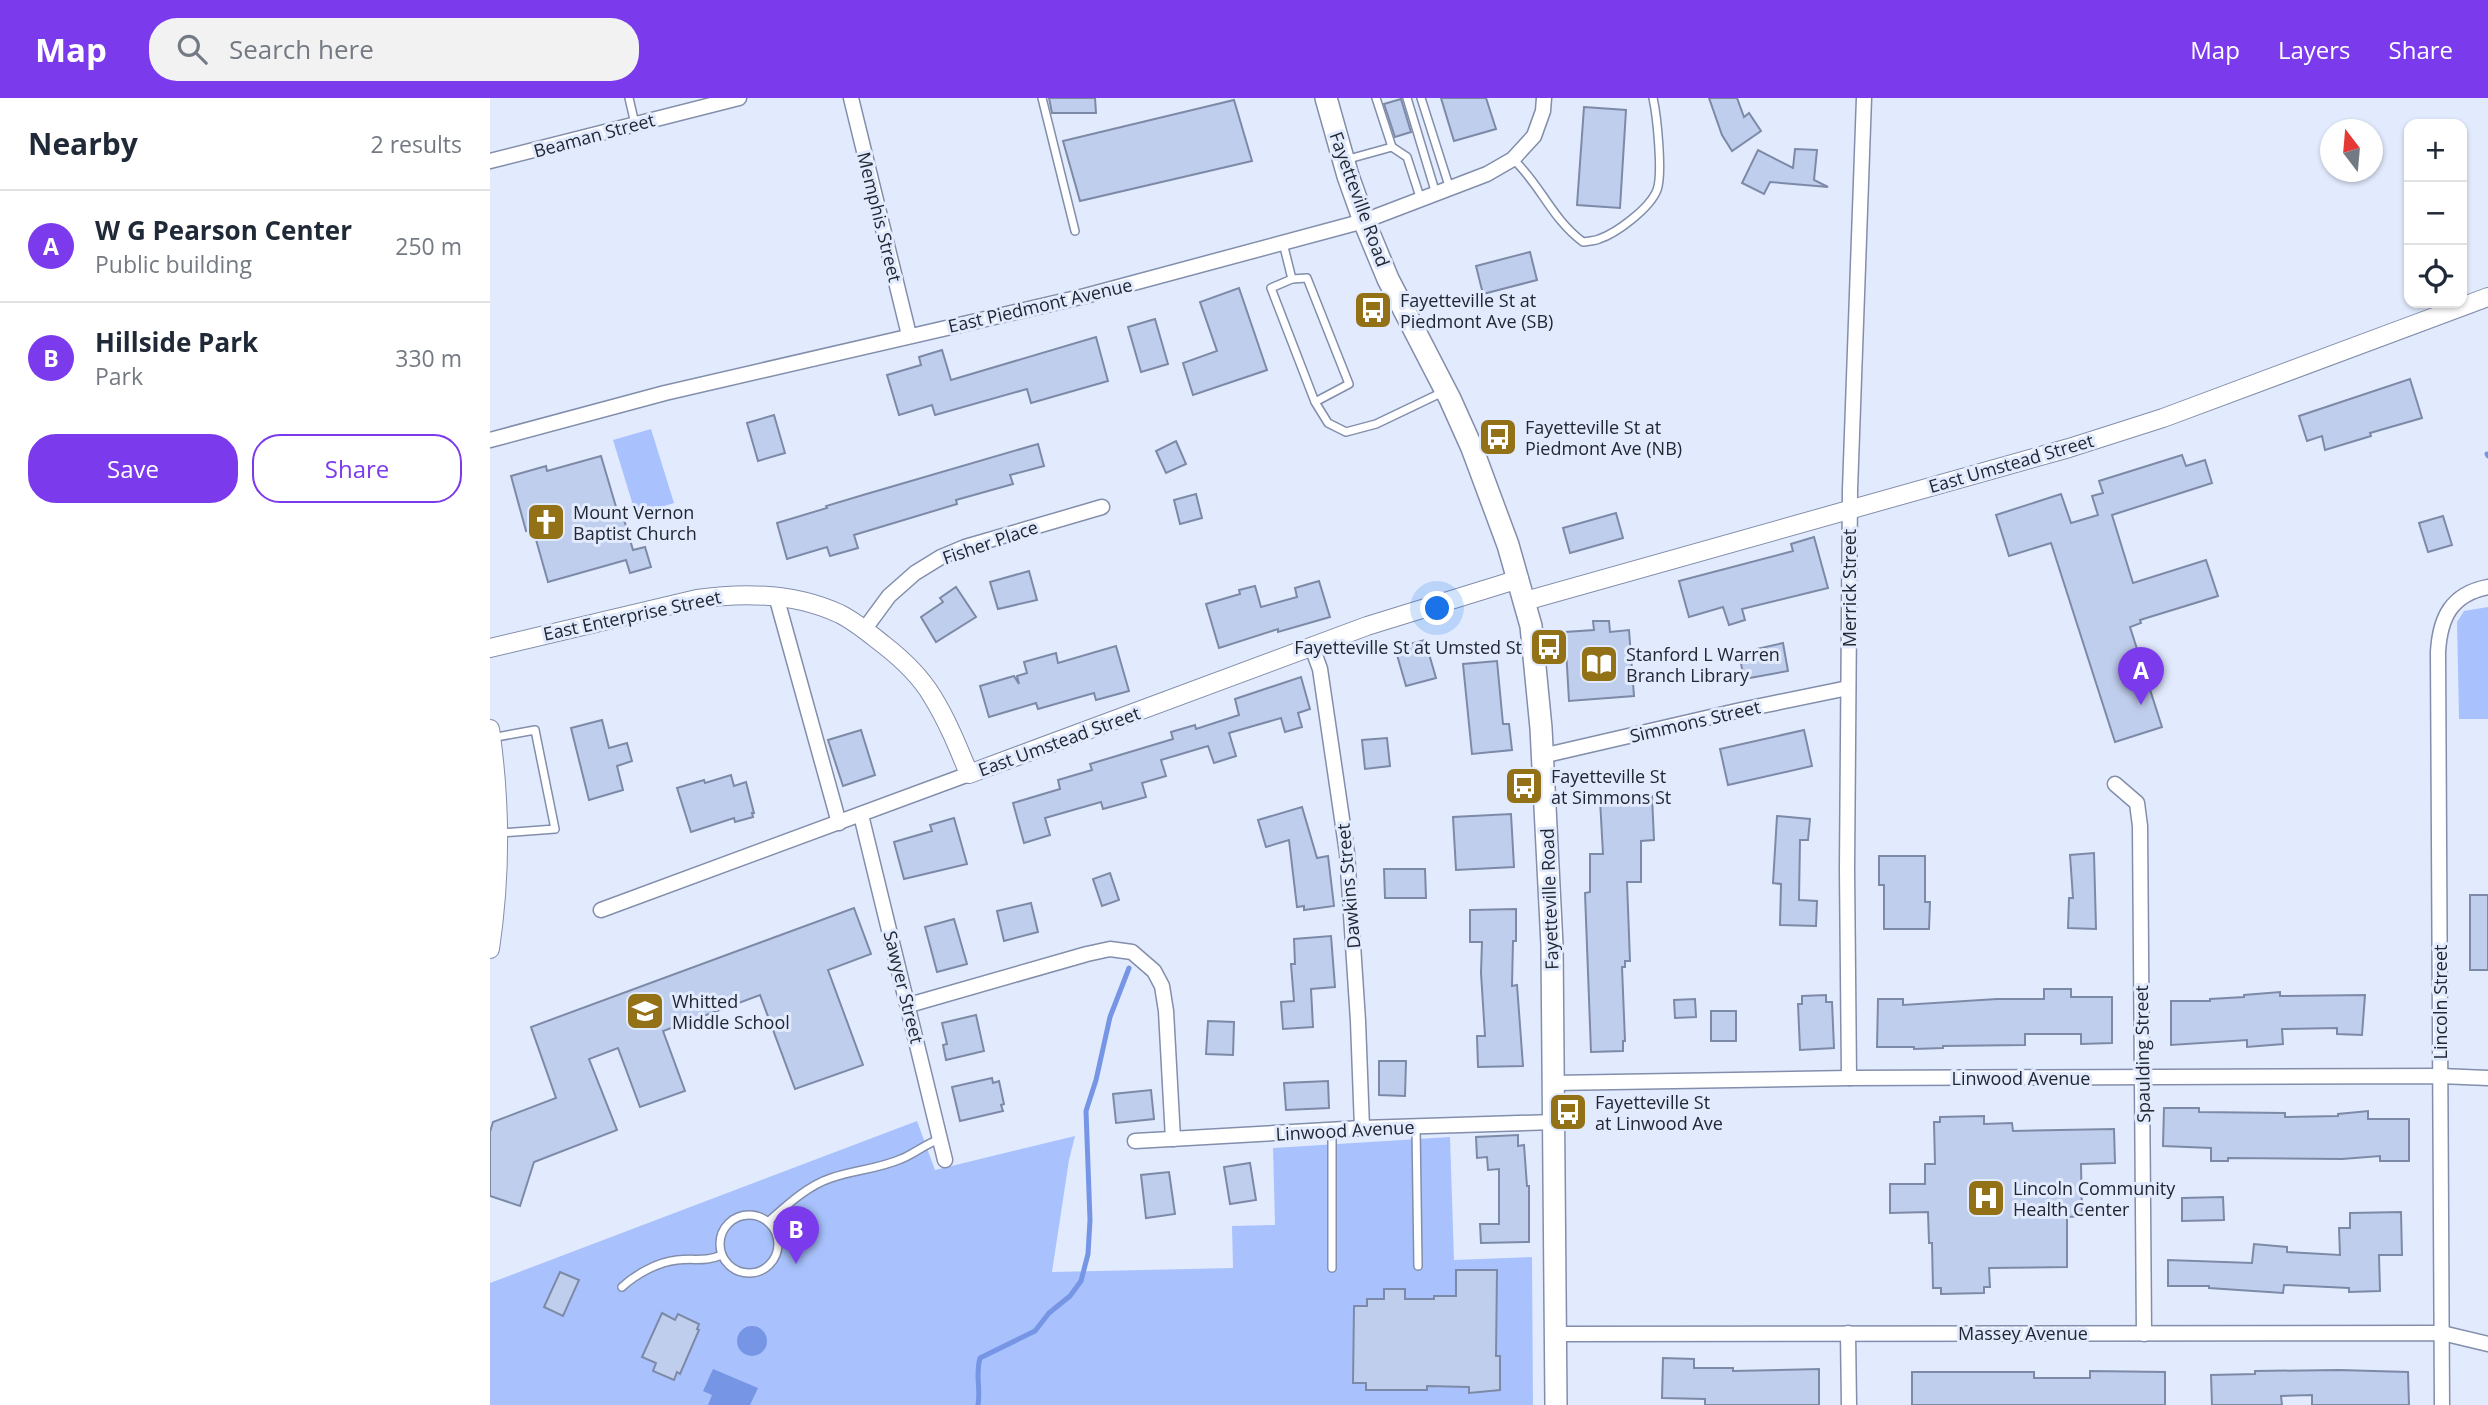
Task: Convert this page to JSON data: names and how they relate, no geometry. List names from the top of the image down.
{
  "streets": {
    "main road": ["Fayetteville Road"],
    "street": [
      "Beaman Street",
      "Memphis Street",
      "East Piedmont Avenue",
      "East Umstead Street",
      "Fisher Place",
      "Merrick Street",
      "East Enterprise Street",
      "Simmons Street",
      "Dawkins Street",
      "Sawyer Street",
      "Lincoln Street",
      "Spaulding Street",
      "Linwood Avenue",
      "Massey Avenue"
    ]
  },
  "crossings": [
    ["Fayetteville Road", "East Piedmont Avenue"],
    ["Fayetteville Road", "East Umstead Street"],
    ["Fayetteville Road", "Simmons Street"],
    ["Fayetteville Road", "Linwood Avenue"],
    ["Fayetteville Road", "Massey Avenue"],
    ["Memphis Street", "East Piedmont Avenue"],
    ["East Umstead Street", "Merrick Street"],
    ["East Umstead Street", "East Enterprise Street"],
    ["East Umstead Street", "Dawkins Street"],
    ["East Umstead Street", "Sawyer Street"],
    ["Fisher Place", "East Enterprise Street"],
    ["Merrick Street", "Simmons Street"],
    ["Merrick Street", "Linwood Avenue"],
    ["Dawkins Street", "Linwood Avenue"],
    ["Lincoln Street", "Linwood Avenue"],
    ["Lincoln Street", "Massey Avenue"],
    ["Spaulding Street", "Linwood Avenue"],
    ["Spaulding Street", "Massey Avenue"]
  ],
  "places": {
    "bus stop": [
      "Fayetteville St at Piedmont Ave (SB)",
      "Fayetteville St at Piedmont Ave (NB)",
      "Fayetteville St at Umsted St",
      "Fayetteville St at Simmons St",
      "Fayetteville St at Linwood Ave"
    ],
    "church": ["Mount Vernon Baptist Church"],
    "library": ["Stanford L Warren Branch Library"],
    "school or university": ["Whitted Middle School"],
    "hospital": ["Lincoln Community Health Center"]
  },
  "north": "top",
  "page": {
    "header": "Map",
    "search": "Search here",
    "nav": ["Map", "Layers", "Share"],
    "heading": ["Nearby", "2 results"],
    "map_buttons": ["+", "−"],
    "list": [
      {
        "mark": "A",
        "name": "W G Pearson Center",
        "note": "Public building",
        "value": "250 m"
      },
      {
        "mark": "B",
        "name": "Hillside Park",
        "note": "Park",
        "value": "330 m"
      }
    ],
    "buttons": ["Save", "Share"],
    "pins": ["A", "B"]
  }
}
